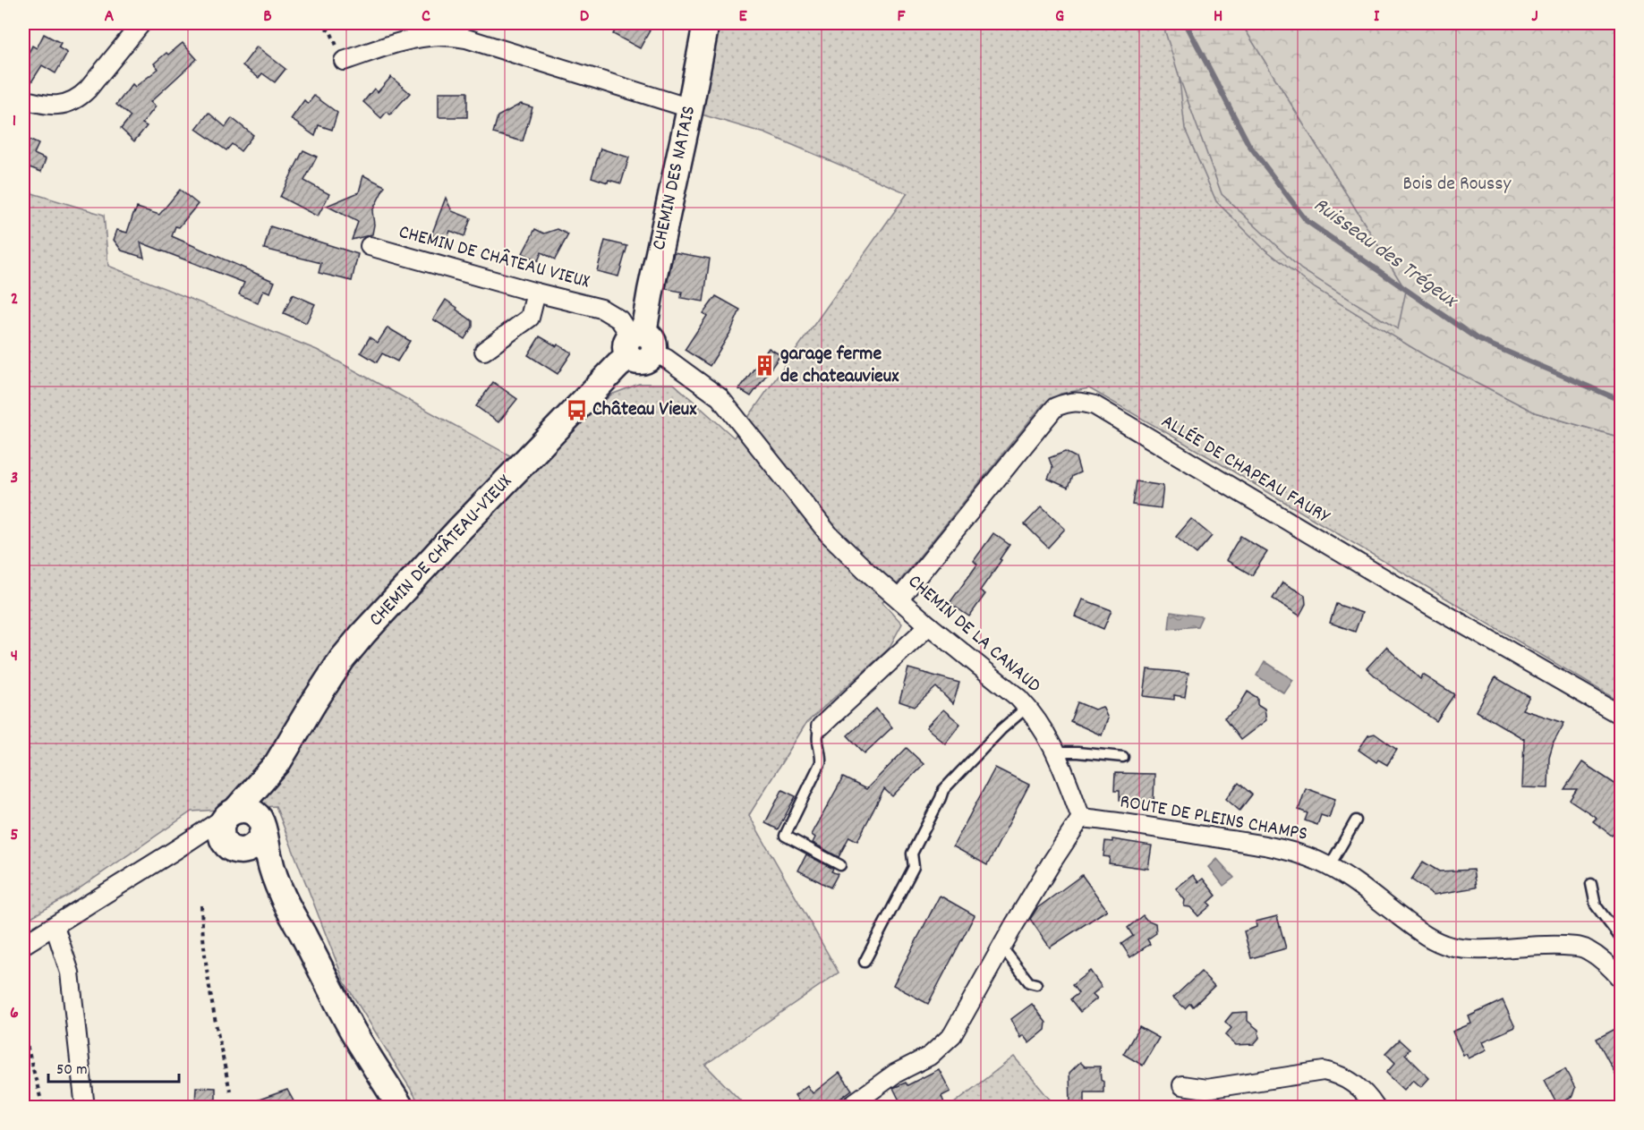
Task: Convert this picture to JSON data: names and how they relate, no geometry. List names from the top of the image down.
{
  "streets": {
    "street": [
      "CHEMIN DES NATAIS",
      "CHEMIN DE CHÂTEAU VIEUX",
      "ALLÉE DE CHAPEAU FAURY",
      "CHEMIN DE CHÂTEAU-VIEUX",
      "CHEMIN DE LA CANAUD",
      "ROUTE DE PLEINS CHAMPS"
    ]
  },
  "crossings": [
    ["CHEMIN DES NATAIS", "CHEMIN DE CHÂTEAU VIEUX"],
    ["CHEMIN DES NATAIS", "CHEMIN DE CHÂTEAU-VIEUX"],
    ["CHEMIN DES NATAIS", "CHEMIN DE LA CANAUD"],
    ["CHEMIN DE CHÂTEAU VIEUX", "CHEMIN DE CHÂTEAU-VIEUX"],
    ["CHEMIN DE CHÂTEAU VIEUX", "CHEMIN DE LA CANAUD"],
    ["ALLÉE DE CHAPEAU FAURY", "CHEMIN DE LA CANAUD"],
    ["CHEMIN DE CHÂTEAU-VIEUX", "CHEMIN DE LA CANAUD"],
    ["CHEMIN DE LA CANAUD", "ROUTE DE PLEINS CHAMPS"]
  ],
  "water": ["Ruisseau des Trégeux"],
  "parks": ["Bois de Roussy"],
  "places": {
    "building": ["garage ferme de chateauvieux"],
    "bus stop": ["Château Vieux"]
  },
  "scale_bar": "50 m",
  "grid": {
    "columns": [
      "A",
      "B",
      "C",
      "D",
      "E",
      "F",
      "G",
      "H",
      "I",
      "J"
    ],
    "rows": [
      "1",
      "2",
      "3",
      "4",
      "5",
      "6"
    ]
  }
}
